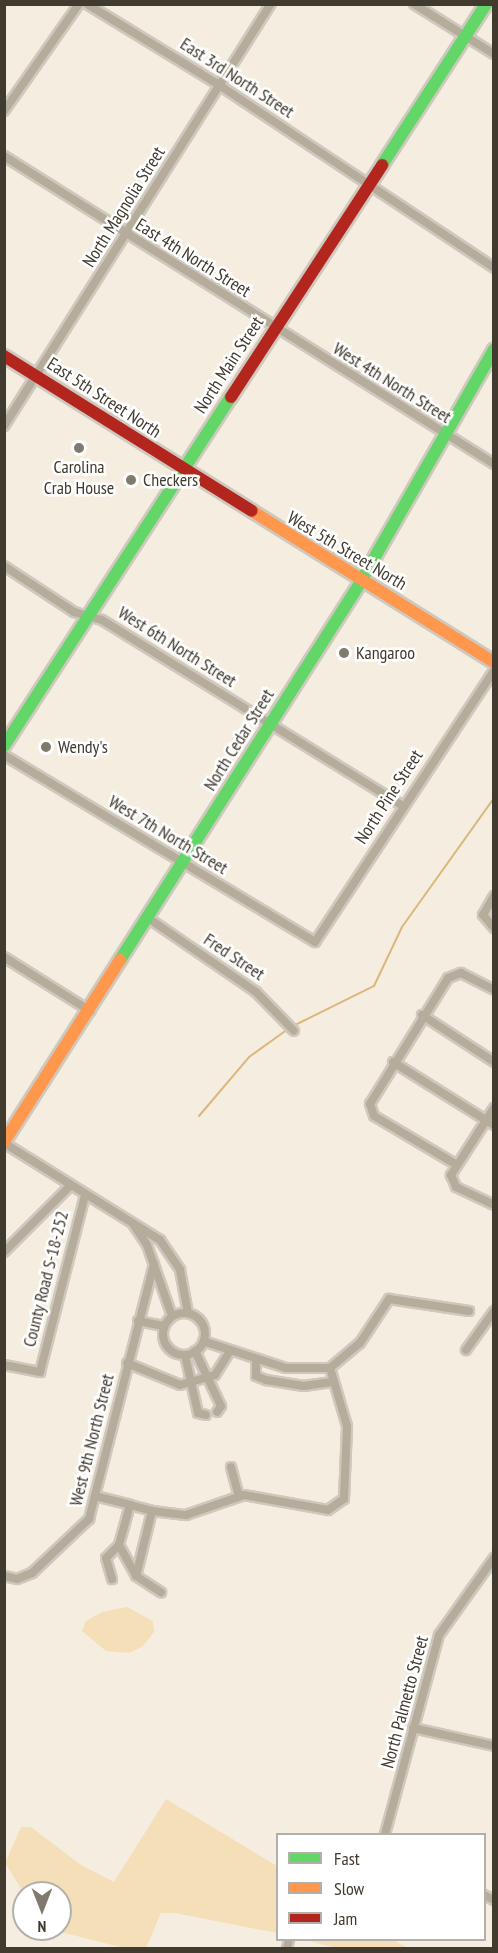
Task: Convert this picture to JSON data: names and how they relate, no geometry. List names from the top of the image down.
{
  "streets": {
    "main road": [
      "North Main Street",
      "East 5th Street North",
      "West 5th Street North",
      "North Cedar Street"
    ],
    "street": [
      "East 3rd North Street",
      "North Magnolia Street",
      "East 4th North Street",
      "West 4th North Street",
      "West 6th North Street",
      "North Pine Street",
      "West 7th North Street",
      "Fred Street",
      "County Road S-18-252",
      "West 9th North Street",
      "North Palmetto Street"
    ]
  },
  "crossings": [
    ["East 3rd North Street", "North Magnolia Street"],
    ["East 3rd North Street", "North Main Street"],
    ["North Magnolia Street", "East 4th North Street"],
    ["North Magnolia Street", "East 5th Street North"],
    ["East 4th North Street", "North Main Street"],
    ["East 4th North Street", "West 4th North Street"],
    ["North Main Street", "West 4th North Street"],
    ["North Main Street", "East 5th Street North"],
    ["North Main Street", "West 5th Street North"],
    ["North Main Street", "West 6th North Street"],
    ["West 4th North Street", "North Cedar Street"],
    ["East 5th Street North", "West 5th Street North"],
    ["West 5th Street North", "North Cedar Street"],
    ["West 6th North Street", "North Cedar Street"],
    ["West 6th North Street", "North Pine Street"],
    ["North Cedar Street", "West 7th North Street"],
    ["North Cedar Street", "Fred Street"],
    ["North Pine Street", "West 7th North Street"]
  ],
  "places": [
    "Carolina Crab House",
    "Checkers",
    "Kangaroo",
    "Wendy's"
  ],
  "legend": ["Fast", "Slow", "Jam"],
  "north": "bottom"
}
